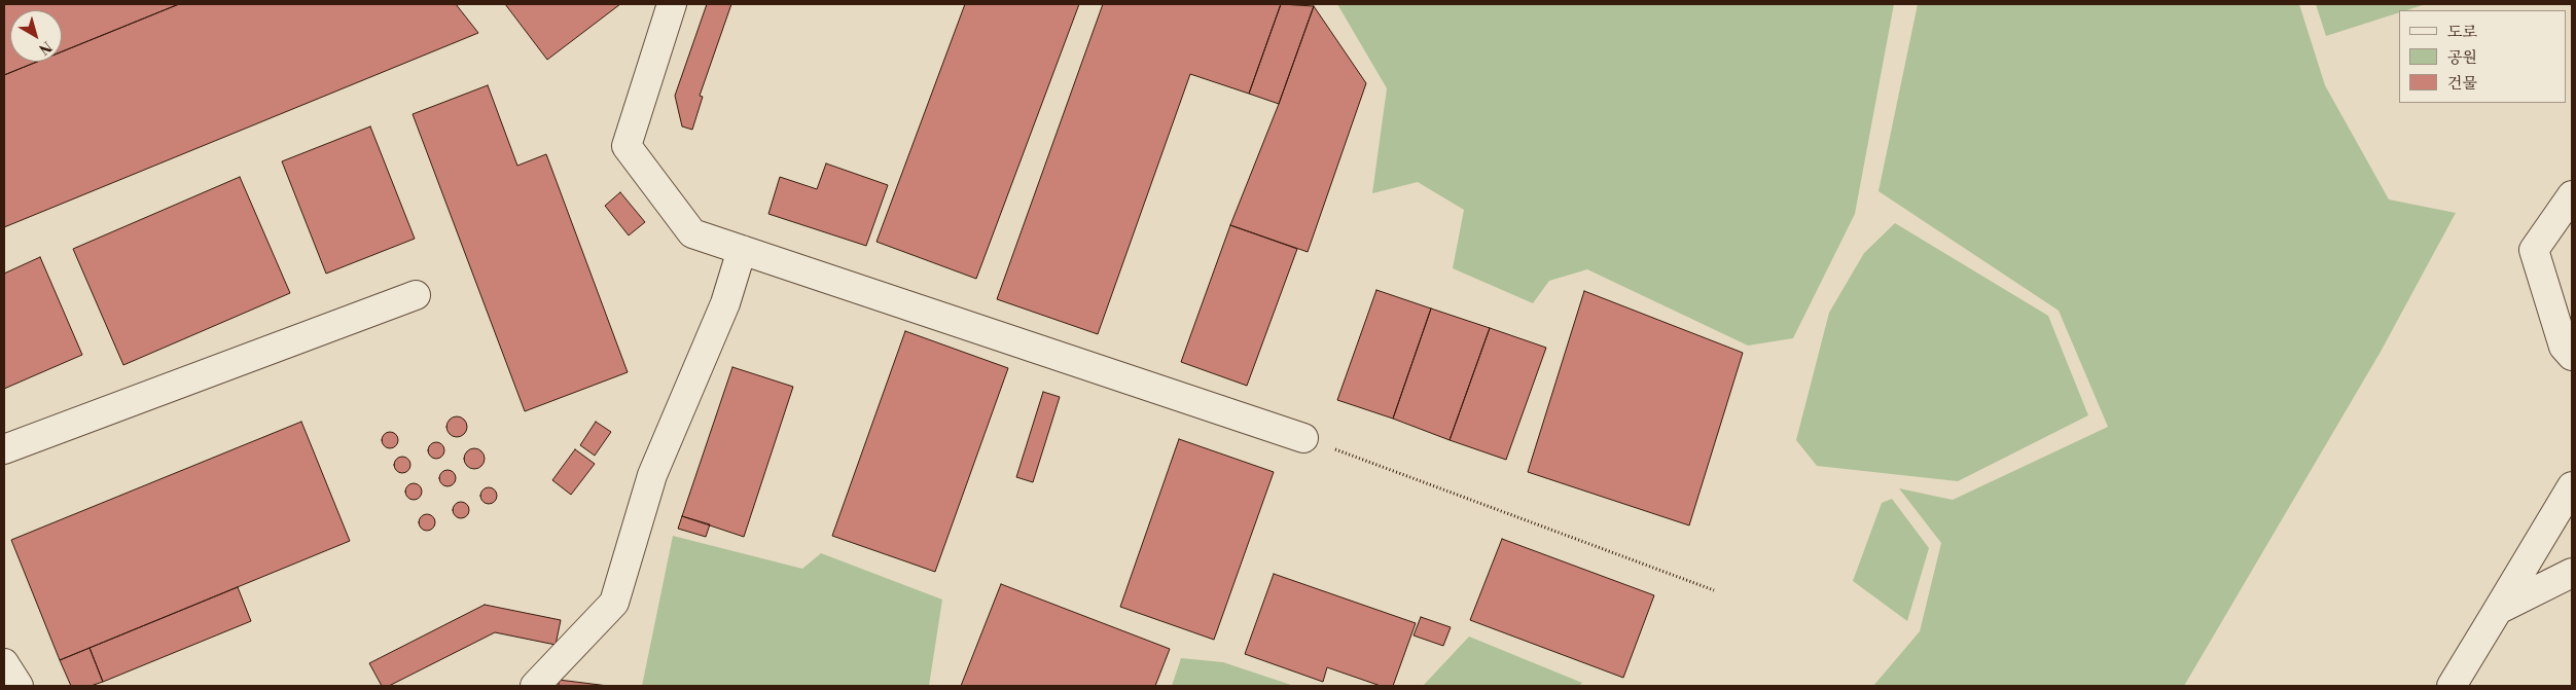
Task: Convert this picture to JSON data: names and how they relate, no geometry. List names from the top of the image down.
{
  "legend": ["도로", "공원", "건물"],
  "north": "bottom right"
}
